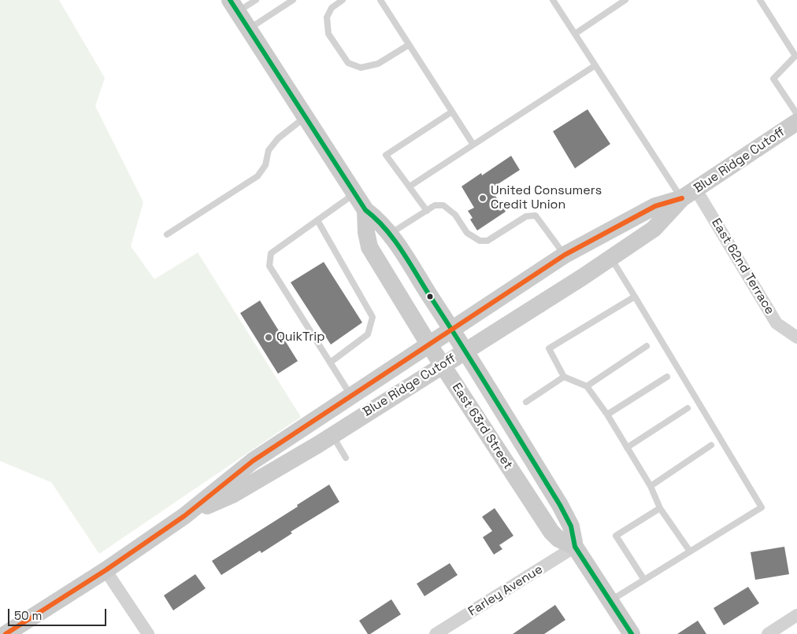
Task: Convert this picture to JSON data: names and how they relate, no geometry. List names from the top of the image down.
{
  "streets": {
    "main road": ["Blue Ridge Cutoff", "East 63rd Street"],
    "street": ["East 62nd Terrace", "Farley Avenue"]
  },
  "crossings": [
    ["Blue Ridge Cutoff", "East 62nd Terrace"],
    ["Blue Ridge Cutoff", "East 63rd Street"],
    ["East 63rd Street", "Farley Avenue"]
  ],
  "places": ["United Consumers Credit Union", "QuikTrip"],
  "scale_bar": "50 m"
}
